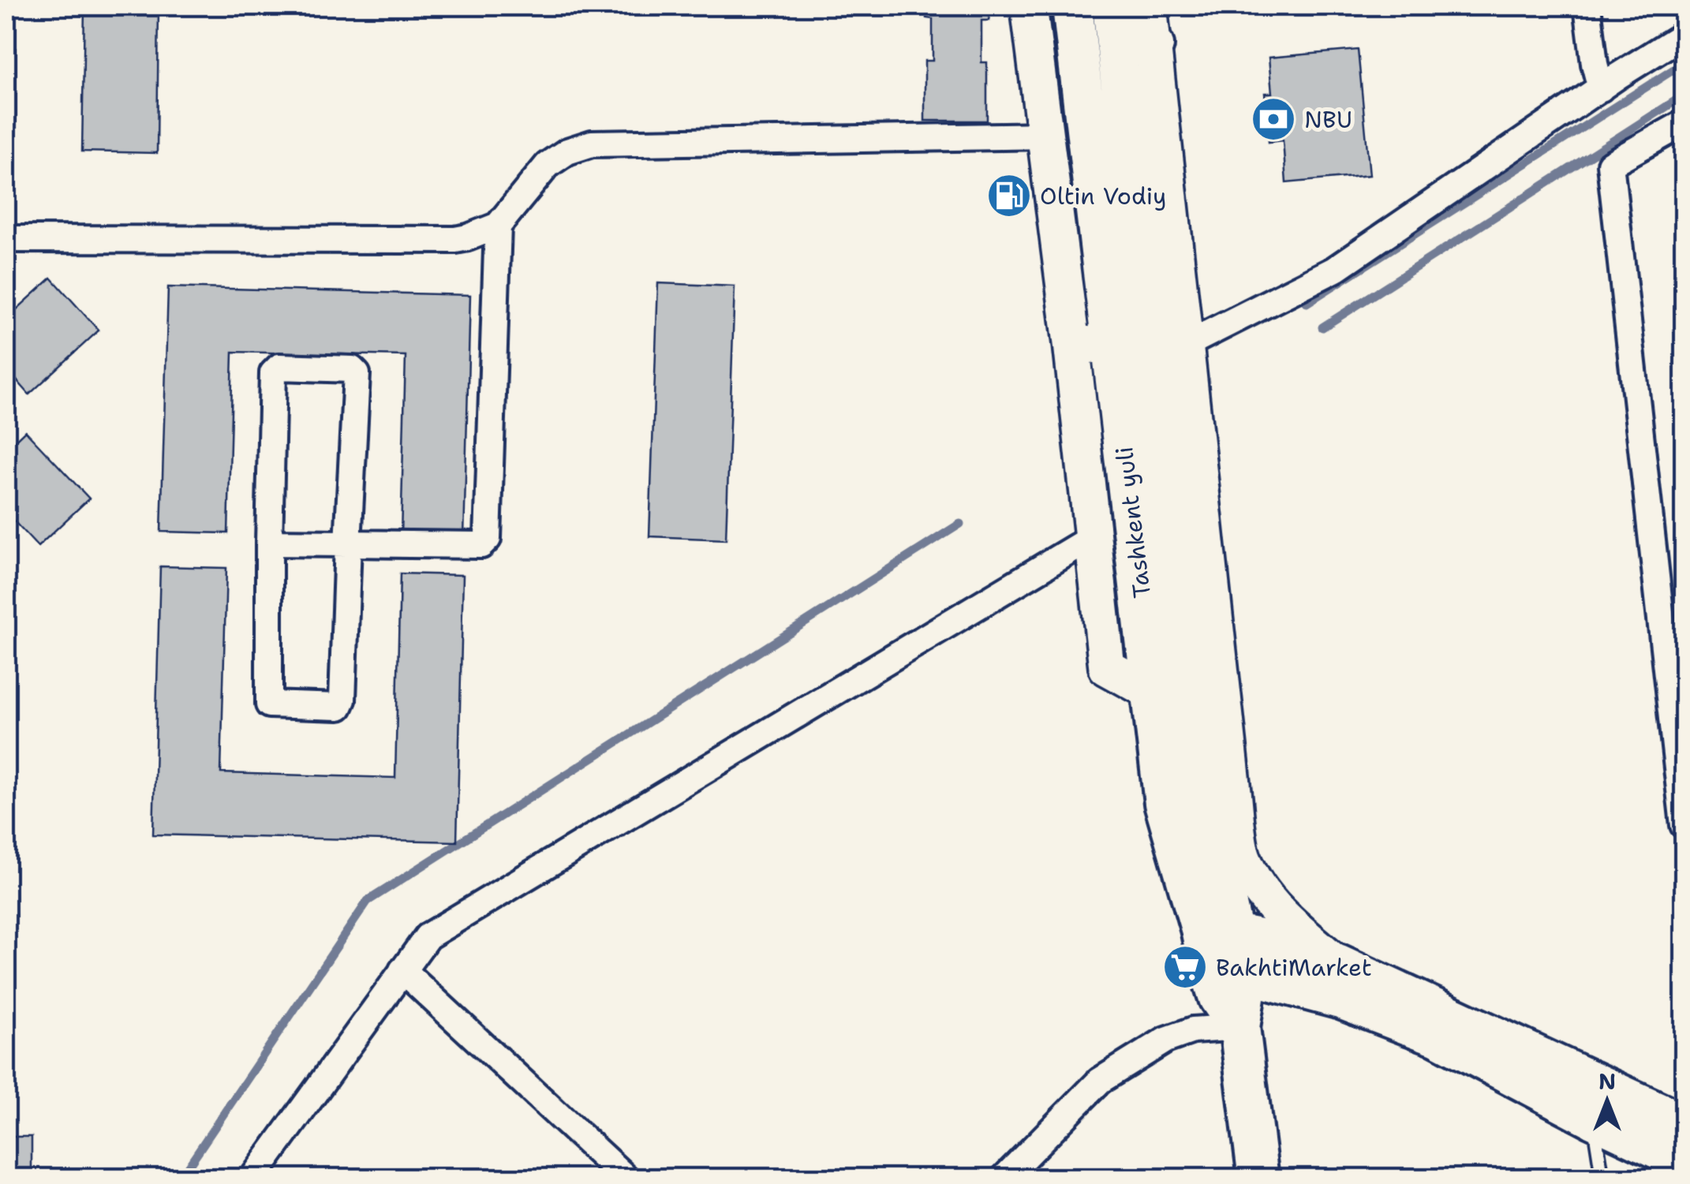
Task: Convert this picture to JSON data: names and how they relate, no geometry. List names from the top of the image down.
{
  "streets": {
    "main road": ["Tashkent yuli"]
  },
  "places": {
    "bank": ["NBU"],
    "fuel station": ["Oltin Vodiy"],
    "supermarket": ["BakhtiMarket"]
  },
  "north": "top"
}
